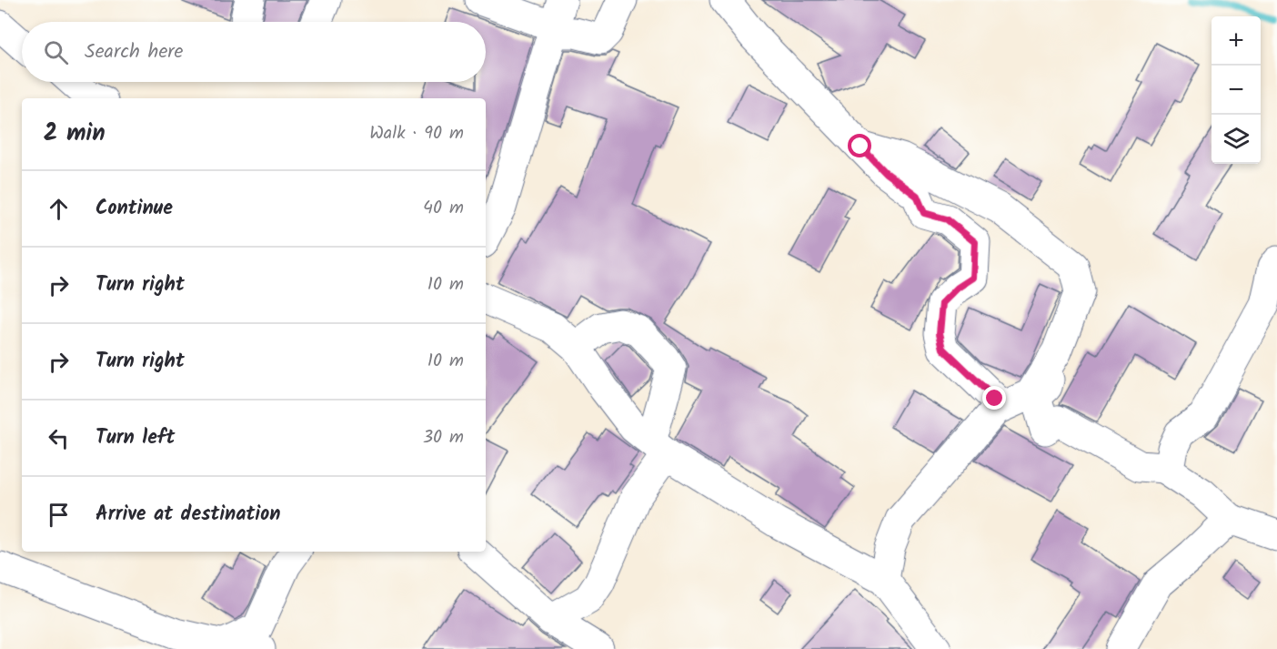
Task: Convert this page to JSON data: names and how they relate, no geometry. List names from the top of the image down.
{
  "page": {
    "map_buttons": ["+", "−"],
    "search": "Search here",
    "heading": ["2 min", "Walk · 90 m"],
    "list": [
      ["Continue", "40 m"],
      ["Turn right", "10 m"],
      ["Turn right", "10 m"],
      ["Turn left", "30 m"],
      "Arrive at destination"
    ]
  }
}
